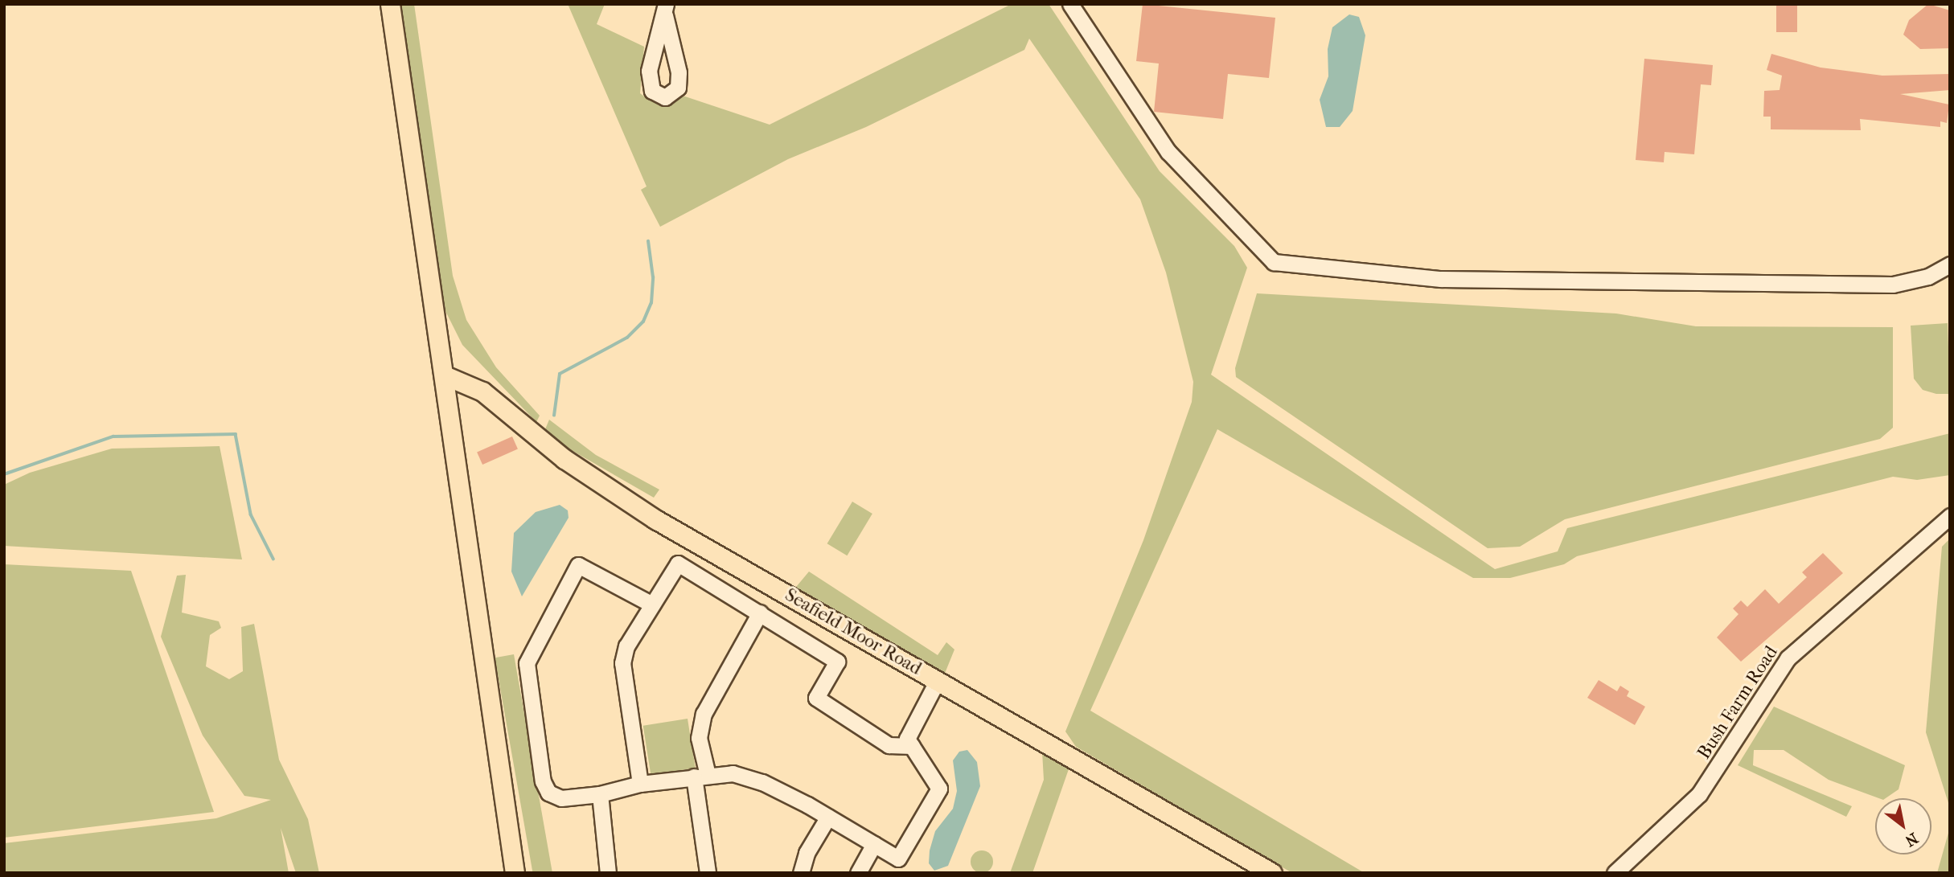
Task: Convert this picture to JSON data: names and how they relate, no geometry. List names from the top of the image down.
{
  "streets": {
    "main road": ["Seafield Moor Road"],
    "street": ["Bush Farm Road"]
  },
  "north": "bottom right"
}
